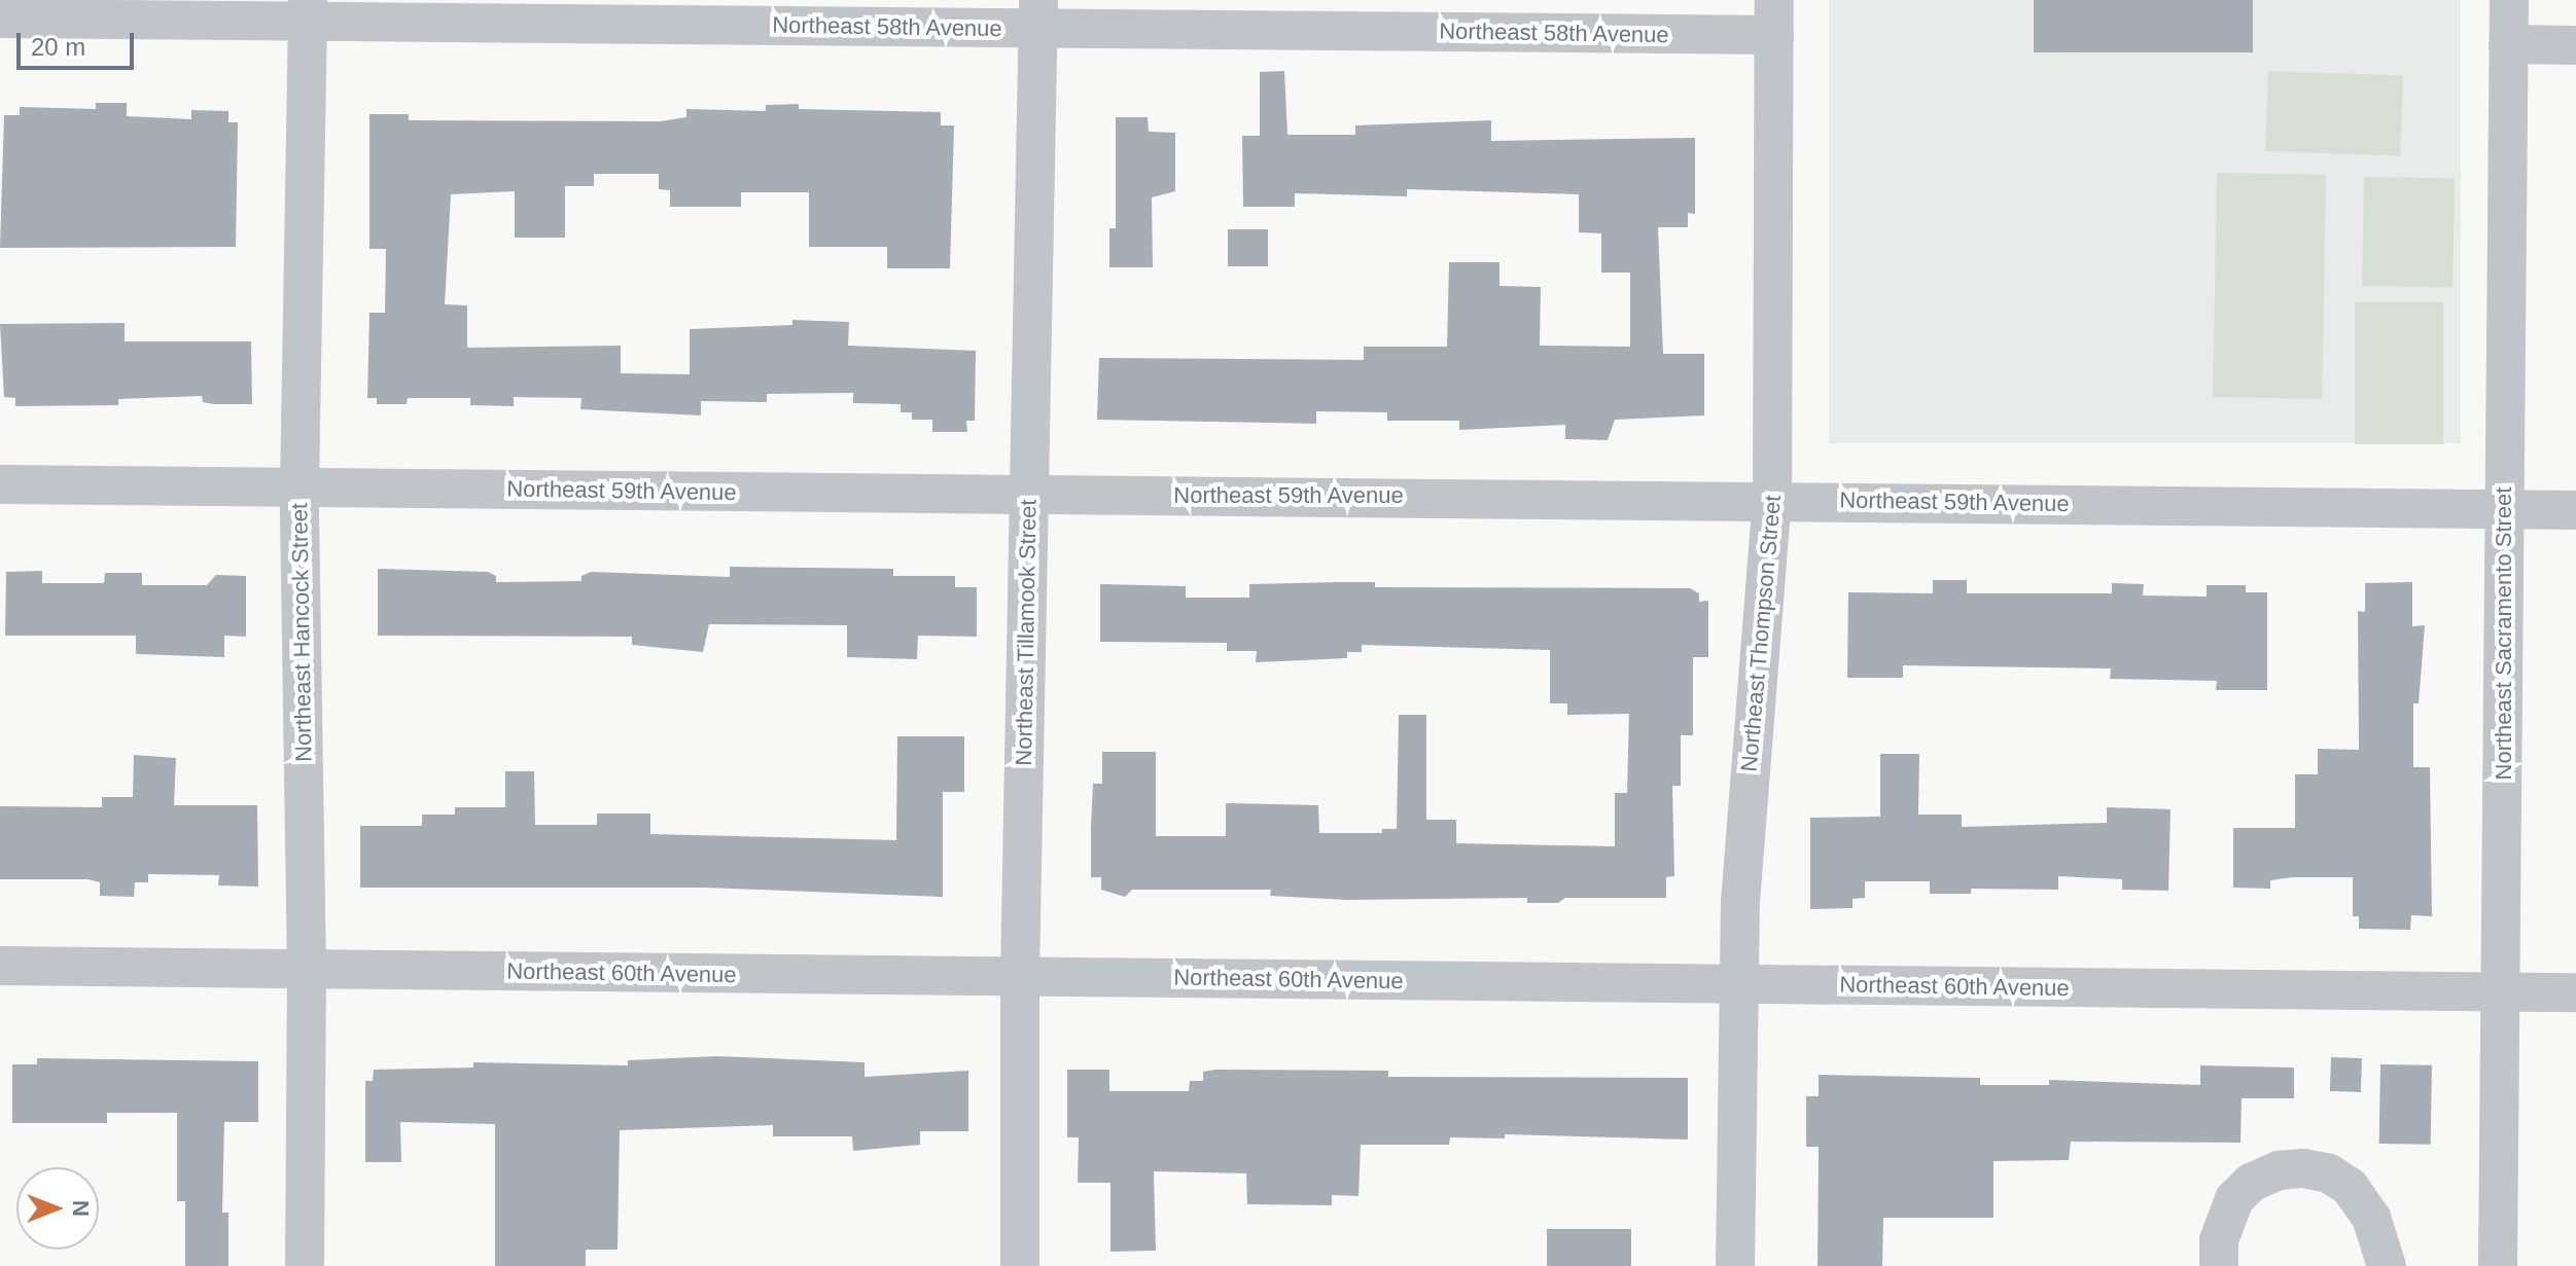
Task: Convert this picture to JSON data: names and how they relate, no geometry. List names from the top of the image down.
{
  "streets": {
    "street": [
      "Northeast 58th Avenue",
      "Northeast 59th Avenue",
      "Northeast Hancock Street",
      "Northeast Tillamook Street",
      "Northeast Thompson Street",
      "Northeast Sacramento Street",
      "Northeast 60th Avenue"
    ]
  },
  "crossings": [
    ["Northeast 58th Avenue", "Northeast Hancock Street"],
    ["Northeast 58th Avenue", "Northeast Tillamook Street"],
    ["Northeast 58th Avenue", "Northeast Thompson Street"],
    ["Northeast 59th Avenue", "Northeast Hancock Street"],
    ["Northeast 59th Avenue", "Northeast Tillamook Street"],
    ["Northeast 59th Avenue", "Northeast Thompson Street"],
    ["Northeast 59th Avenue", "Northeast Sacramento Street"],
    ["Northeast Hancock Street", "Northeast 60th Avenue"],
    ["Northeast Tillamook Street", "Northeast 60th Avenue"],
    ["Northeast Thompson Street", "Northeast 60th Avenue"],
    ["Northeast Sacramento Street", "Northeast 60th Avenue"]
  ],
  "scale_bar": "20 m",
  "north": "right"
}
